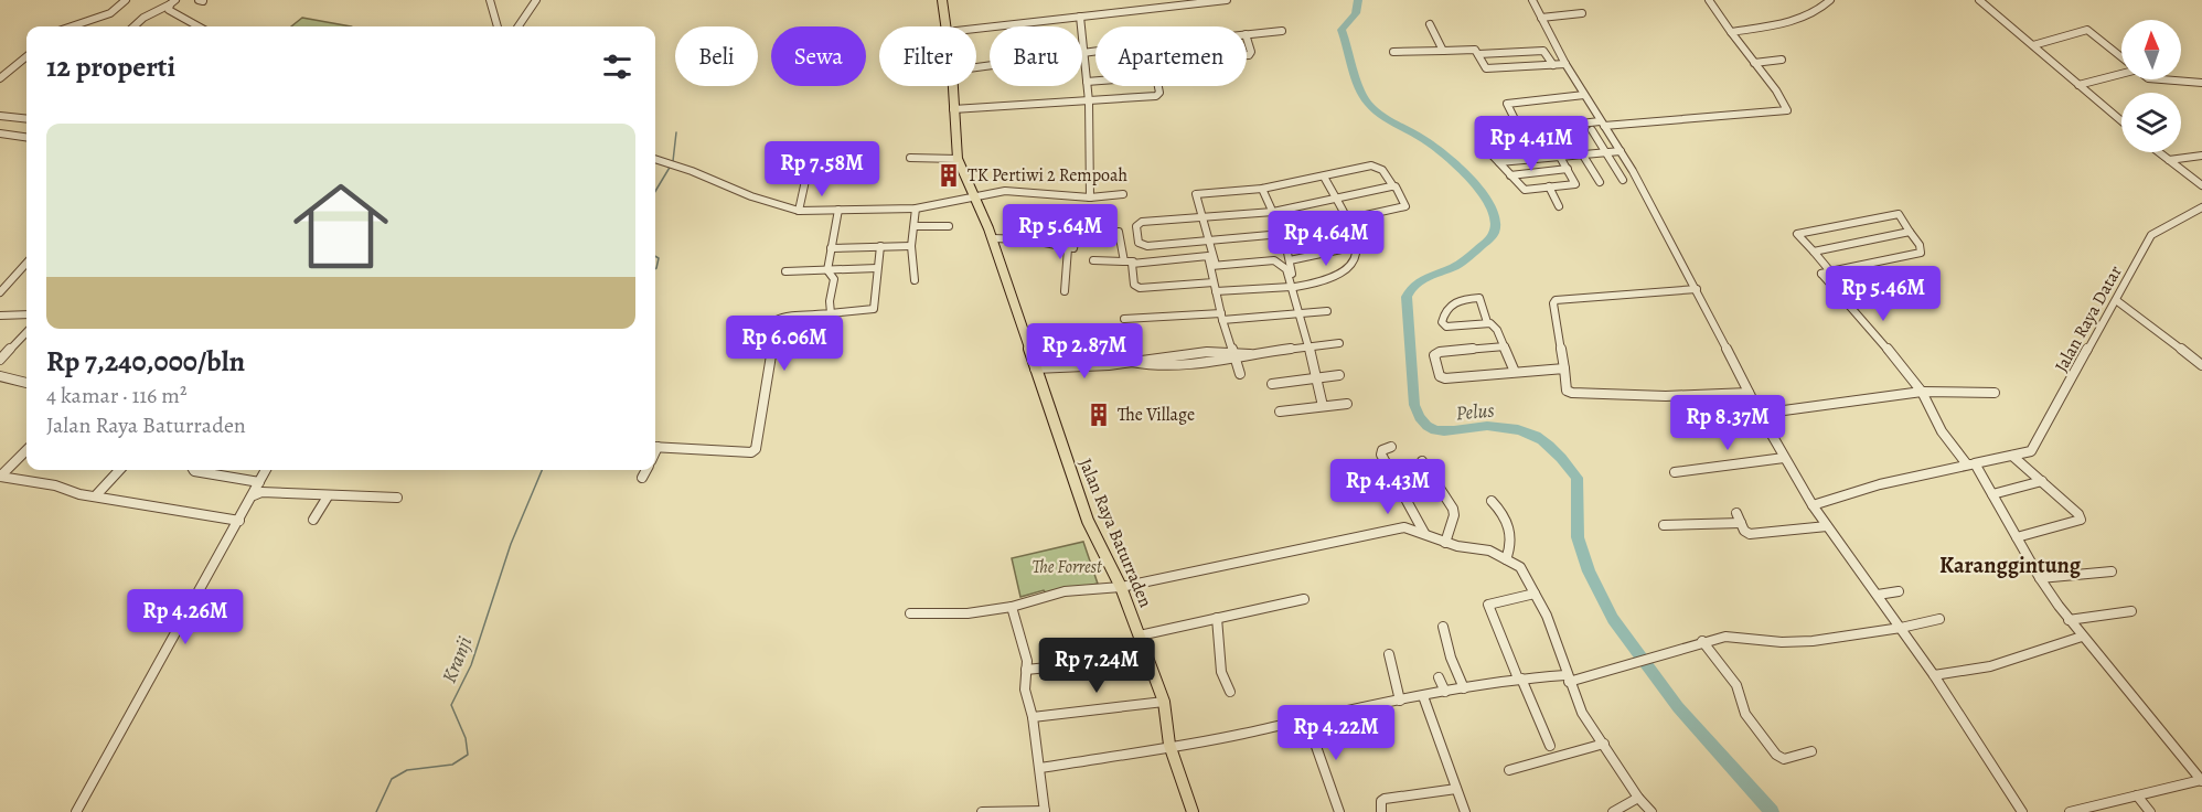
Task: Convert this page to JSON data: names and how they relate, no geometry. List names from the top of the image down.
{
  "streets": {
    "main road": ["Jalan Raya Baturraden"],
    "street": ["Jalan Raya Datar"]
  },
  "districts": ["Karanggintung"],
  "water": ["Pelus", "Kranji"],
  "parks": ["The Forrest"],
  "places": {
    "building": ["TK Pertiwi 2 Rempoah", "The Village"]
  },
  "north": "top",
  "page": {
    "chip": [
      "Beli",
      "Sewa",
      "Filter",
      "Baru",
      "Apartemen"
    ],
    "heading": "12 properti",
    "list": [
      {
        "name": "Rp 7,240,000/bln",
        "note": "4 kamar · 116 m² · Jalan Raya Baturraden"
      }
    ],
    "price": [
      "Rp 4.41M",
      "Rp 7.58M",
      "Rp 5.64M",
      "Rp 4.64M",
      "Rp 5.46M",
      "Rp 6.06M",
      "Rp 2.87M",
      "Rp 8.37M",
      "Rp 4.43M",
      "Rp 4.26M",
      "Rp 7.24M",
      "Rp 4.22M"
    ]
  }
}
